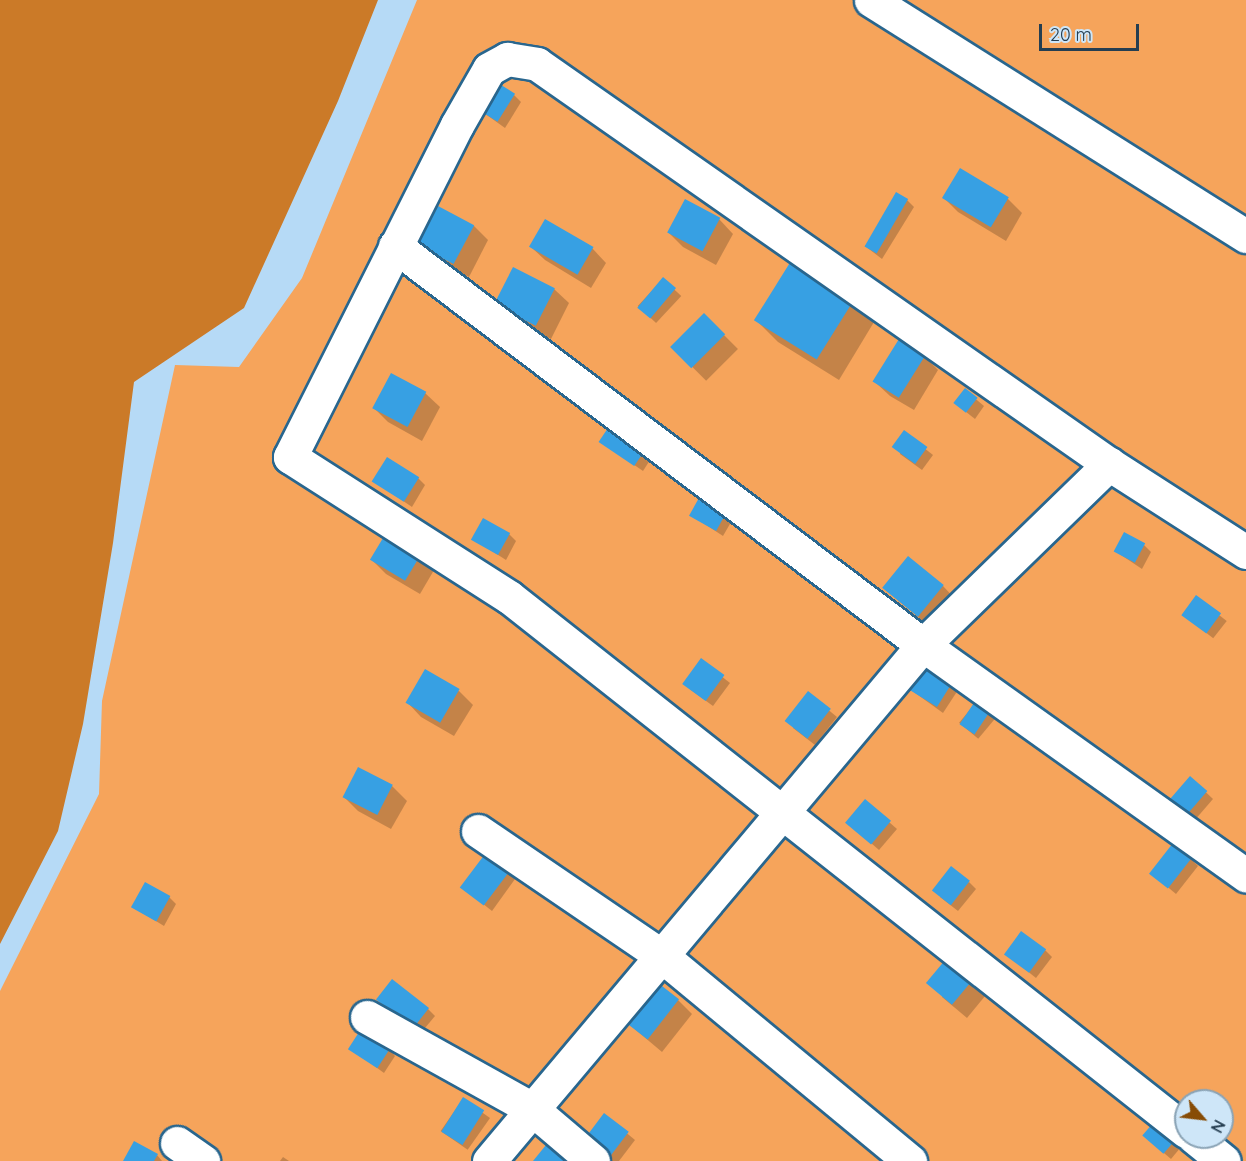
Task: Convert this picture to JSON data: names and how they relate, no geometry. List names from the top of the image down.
{
  "scale_bar": "20 m",
  "north": "bottom right"
}
